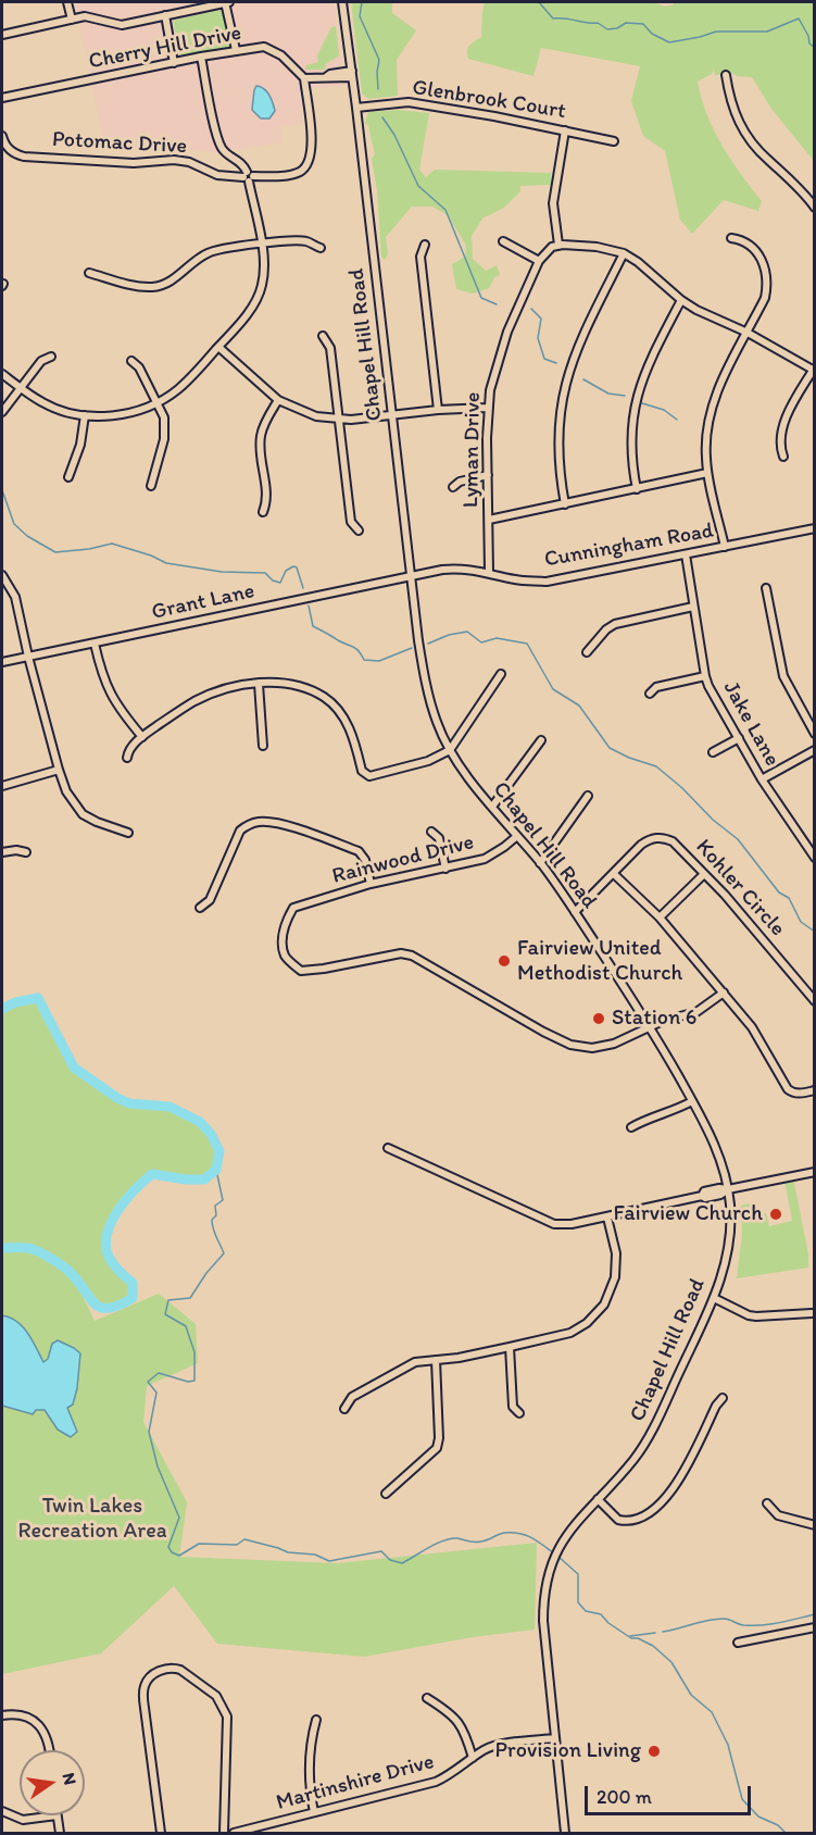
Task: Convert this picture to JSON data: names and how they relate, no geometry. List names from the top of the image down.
{
  "streets": {
    "street": [
      "Cherry Hill Drive",
      "Glenbrook Court",
      "Potomac Drive",
      "Chapel Hill Road",
      "Lyman Drive",
      "Cunningham Road",
      "Grant Lane",
      "Jake Lane",
      "Rainwood Drive",
      "Kohler Circle",
      "Martinshire Drive"
    ]
  },
  "crossings": [
    ["Cherry Hill Drive", "Potomac Drive"],
    ["Glenbrook Court", "Chapel Hill Road"],
    ["Chapel Hill Road", "Cunningham Road"],
    ["Chapel Hill Road", "Grant Lane"],
    ["Chapel Hill Road", "Rainwood Drive"],
    ["Chapel Hill Road", "Martinshire Drive"],
    ["Lyman Drive", "Cunningham Road"],
    ["Cunningham Road", "Grant Lane"],
    ["Cunningham Road", "Jake Lane"]
  ],
  "parks": ["Twin Lakes Recreation Area"],
  "places": [
    "Fairview United Methodist Church",
    "Station 6",
    "Fairview Church",
    "Provision Living"
  ],
  "scale_bar": "200 m",
  "north": "right"
}
